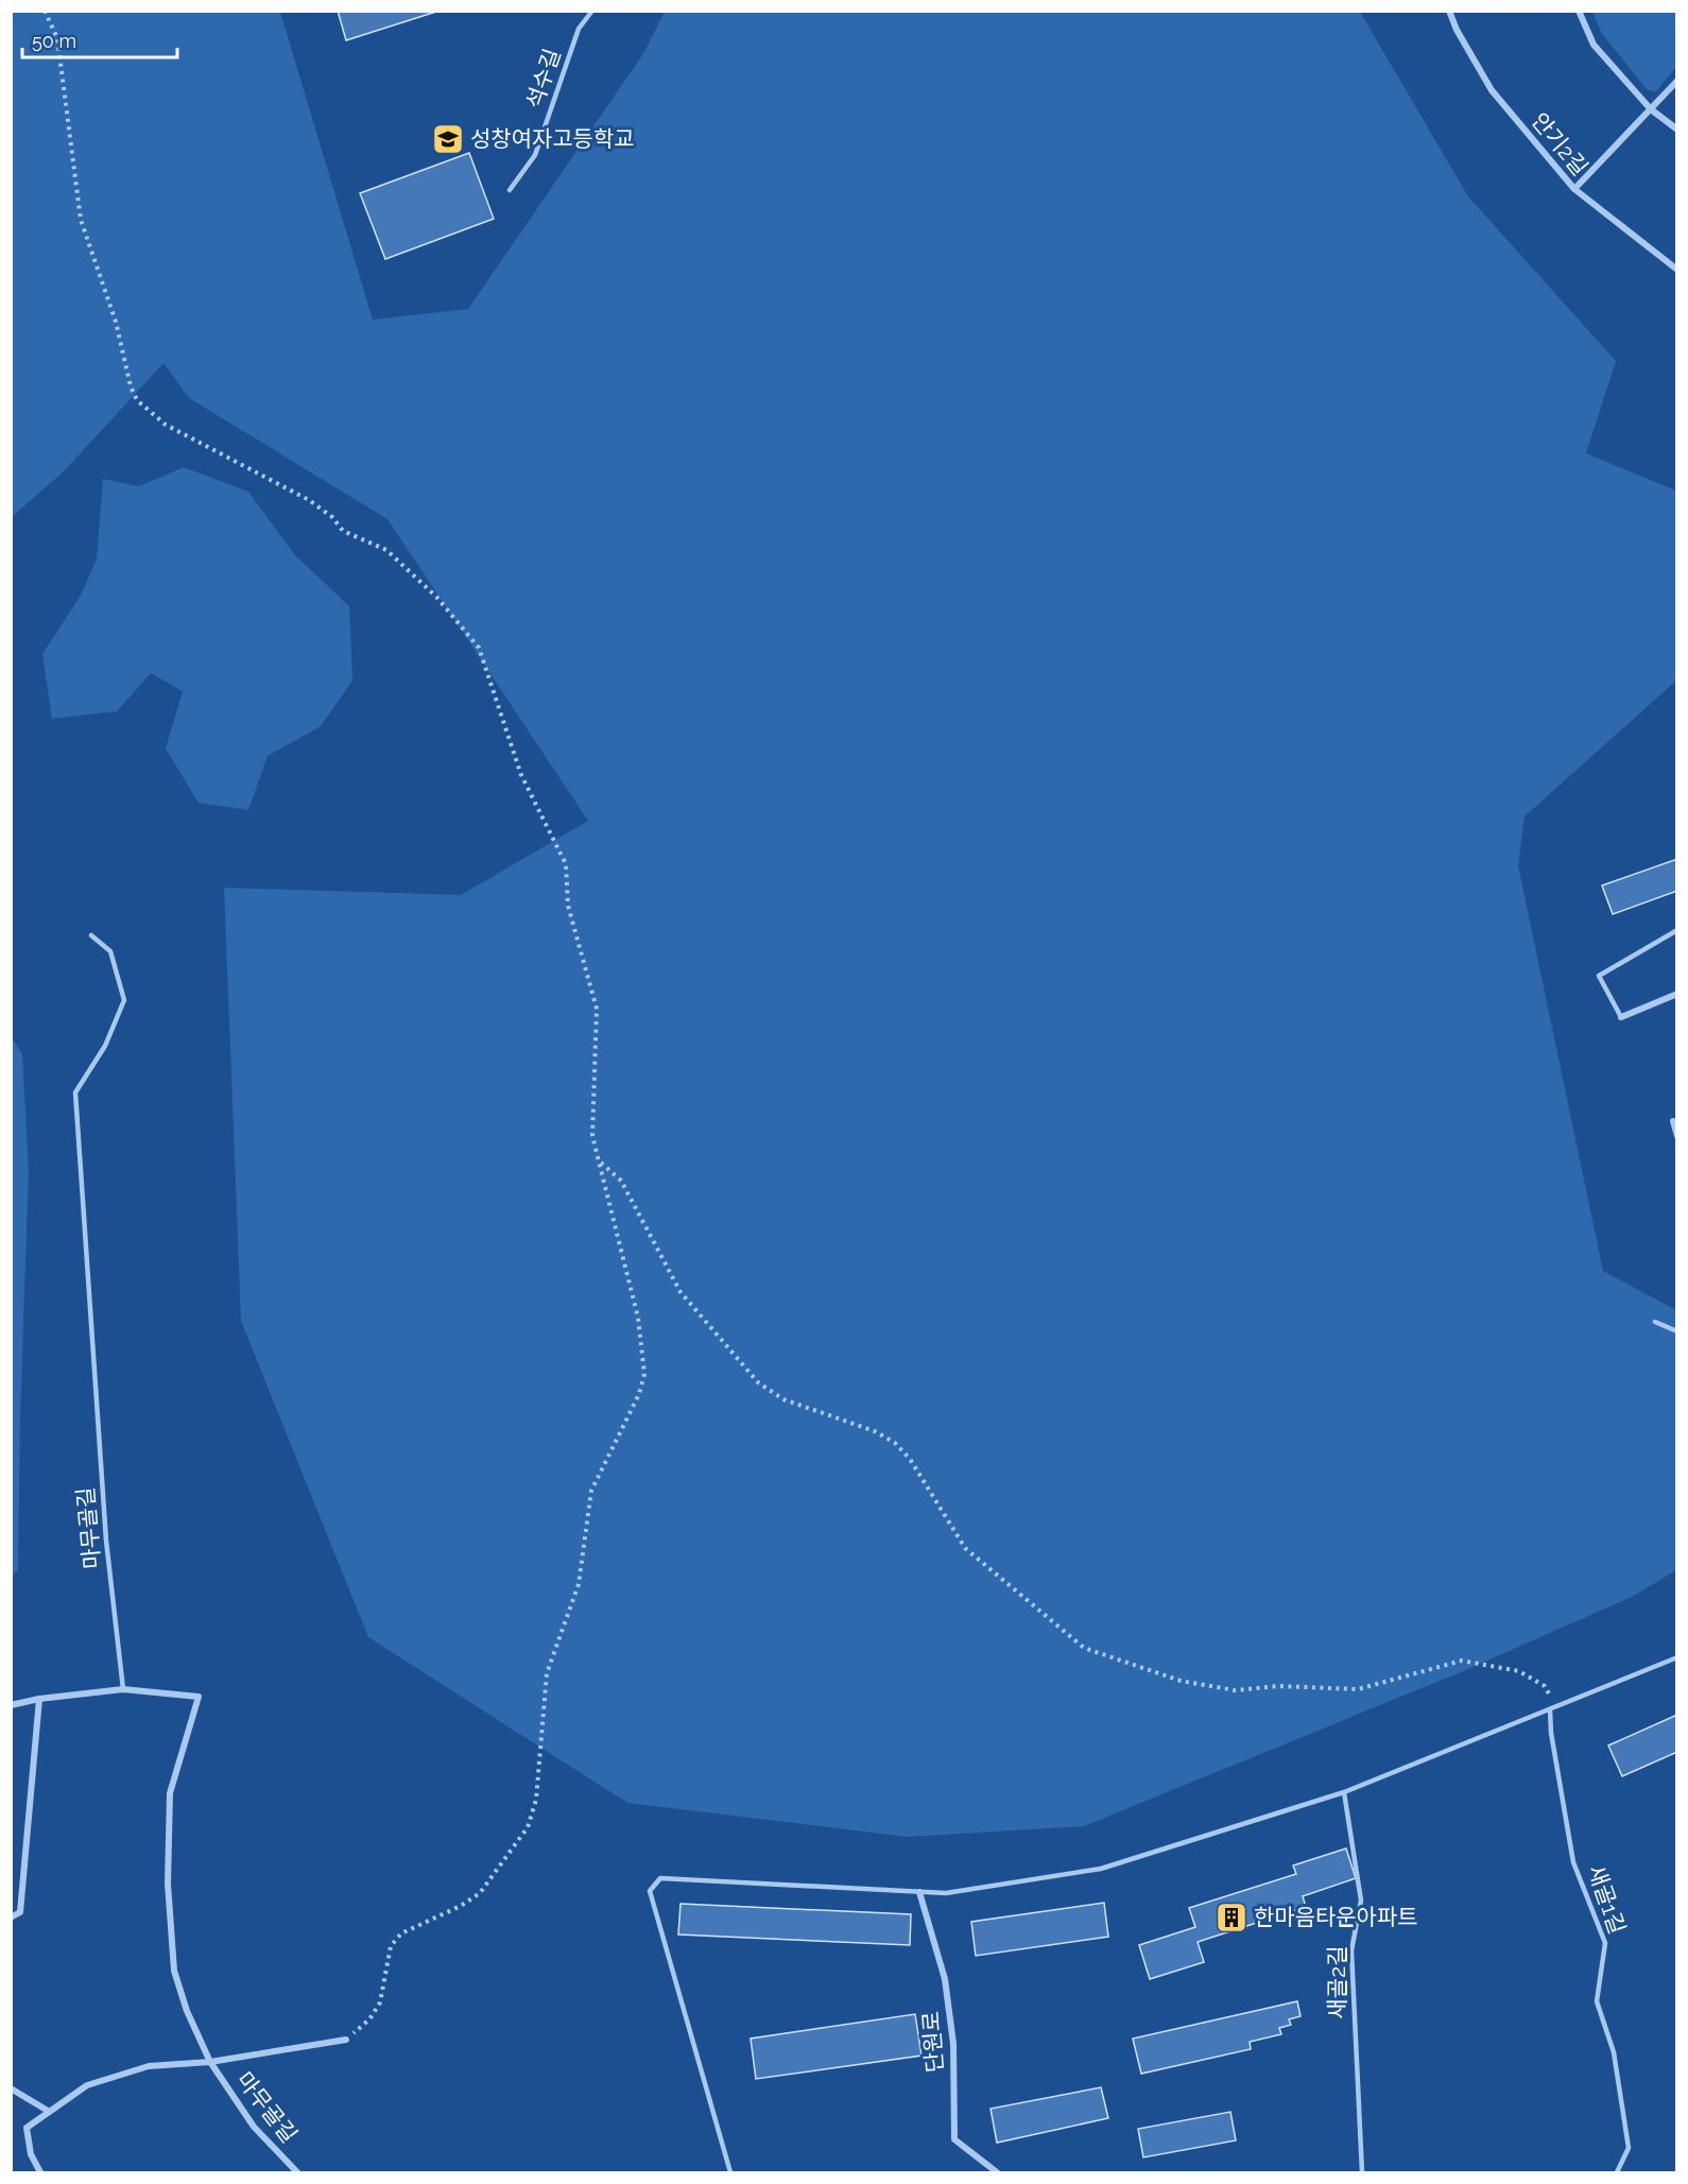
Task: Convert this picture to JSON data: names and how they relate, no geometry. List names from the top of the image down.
{
  "streets": {
    "street": ["안기2길", "마무골길", "단원로"],
    "lane": ["석수길", "새골1길", "새골2길"]
  },
  "places": {
    "school or university": ["성창여자고등학교"],
    "building": ["한마음타운아파트"]
  },
  "scale_bar": "50 m"
}
